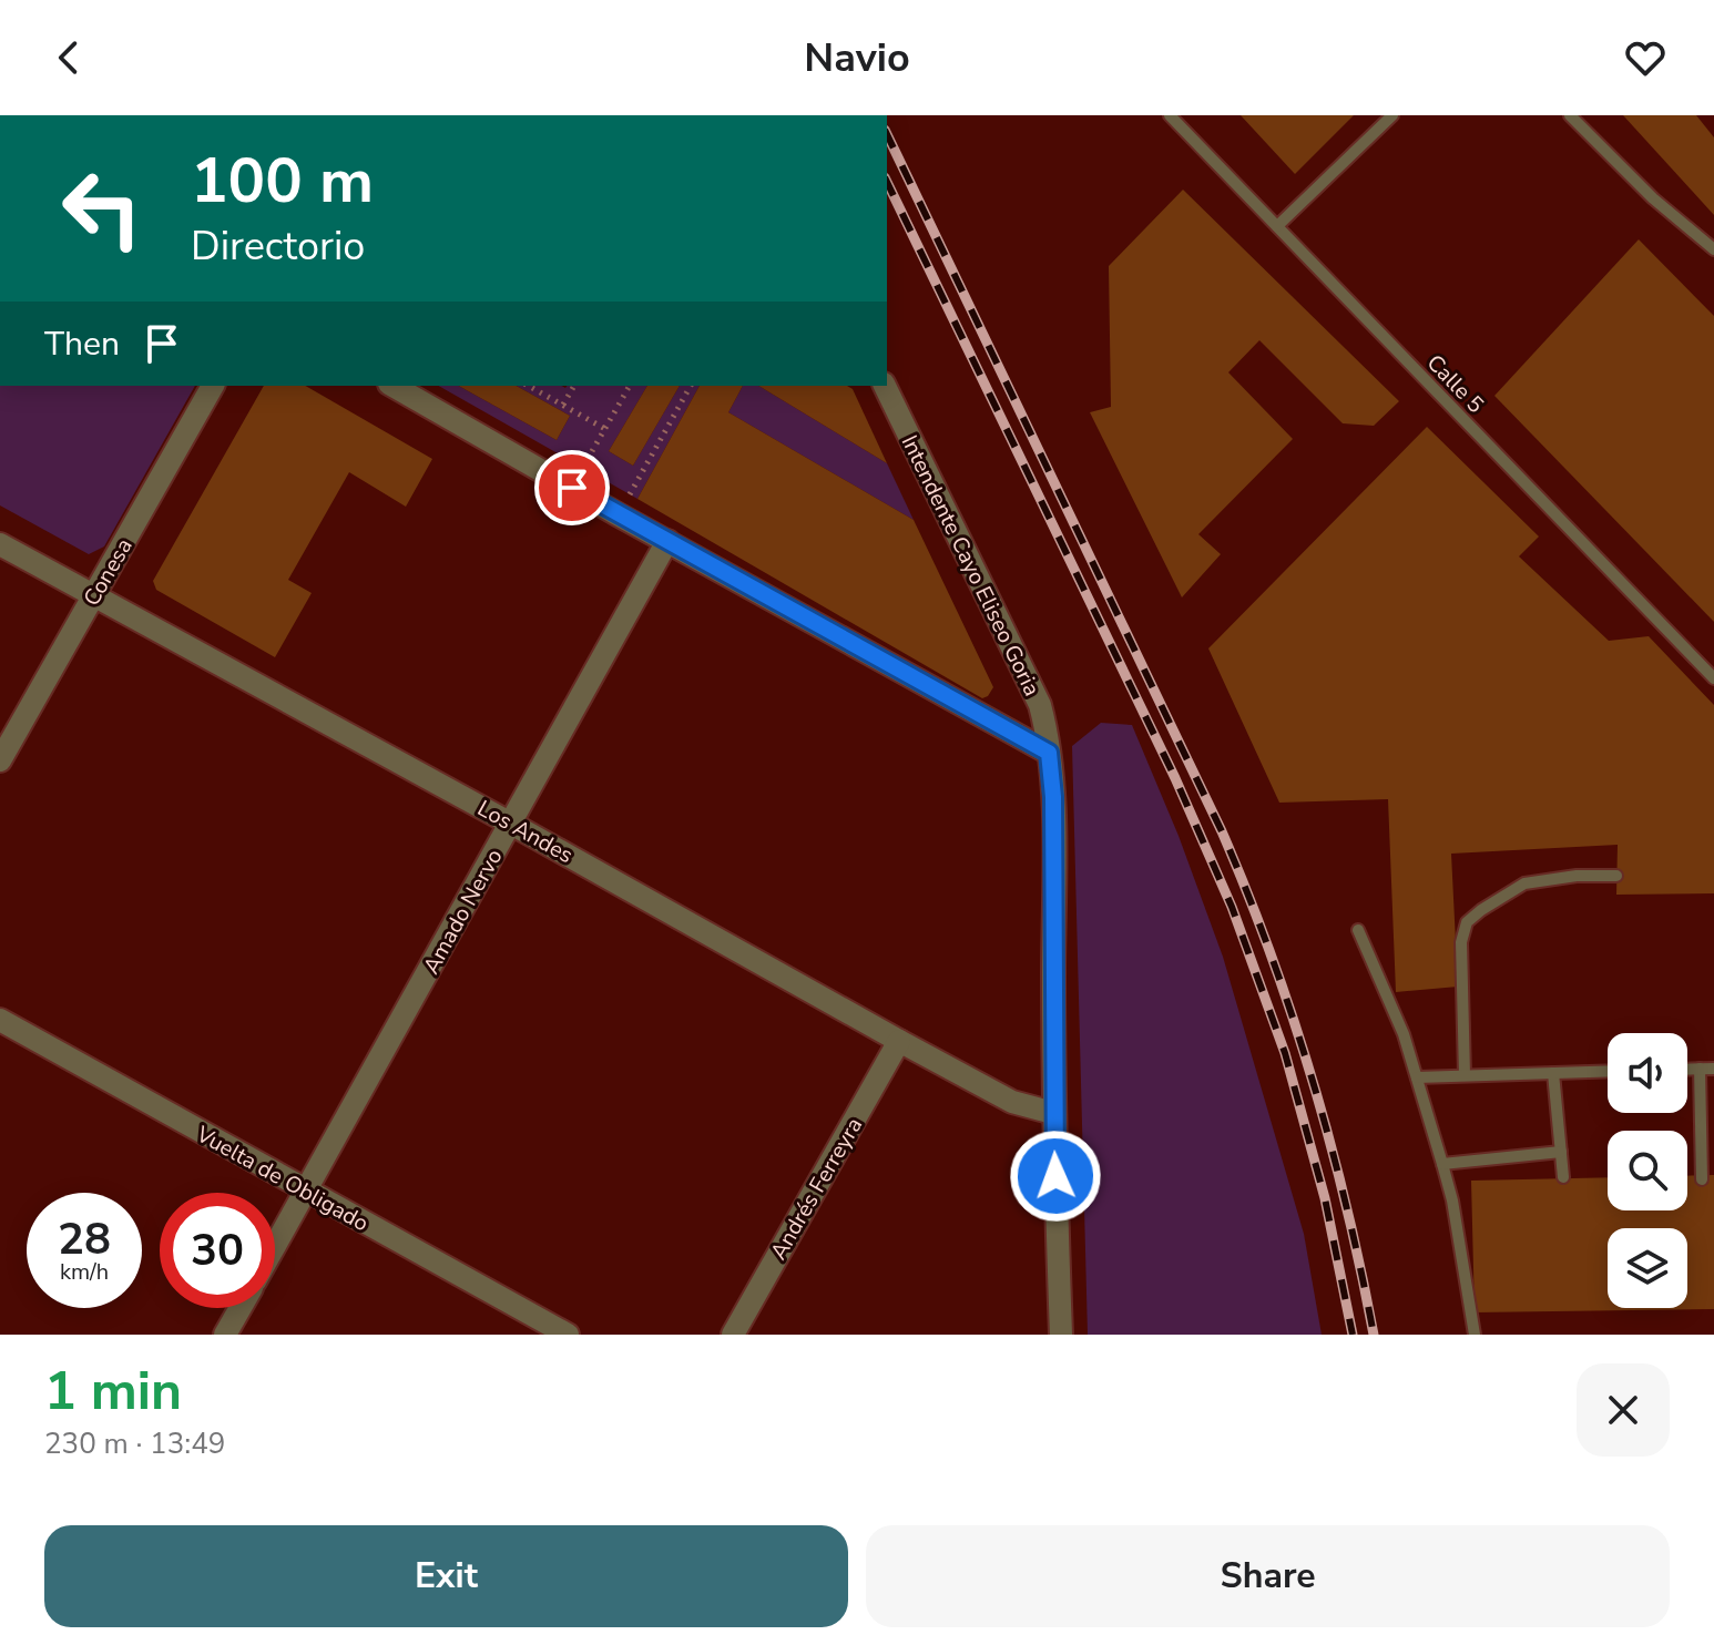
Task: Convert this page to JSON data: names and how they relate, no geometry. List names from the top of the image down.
{
  "streets": {
    "street": [
      "Intendente Cayo Eliseo Goria",
      "Conesa",
      "Los Andes",
      "Amado Nervo",
      "Vuelta de Obligado",
      "Andrés Ferreyra"
    ],
    "lane": ["Calle 5"]
  },
  "crossings": [
    ["Intendente Cayo Eliseo Goria", "Los Andes"],
    ["Conesa", "Los Andes"],
    ["Los Andes", "Amado Nervo"],
    ["Los Andes", "Andrés Ferreyra"],
    ["Amado Nervo", "Vuelta de Obligado"]
  ],
  "page": {
    "header": "Navio",
    "turn": ["100 m", "Directorio"],
    "then": "Then",
    "speed": "28 km/h",
    "limit": "30",
    "heading": ["1 min", "230 m · 13:49"],
    "buttons": ["Exit", "Share"]
  }
}
